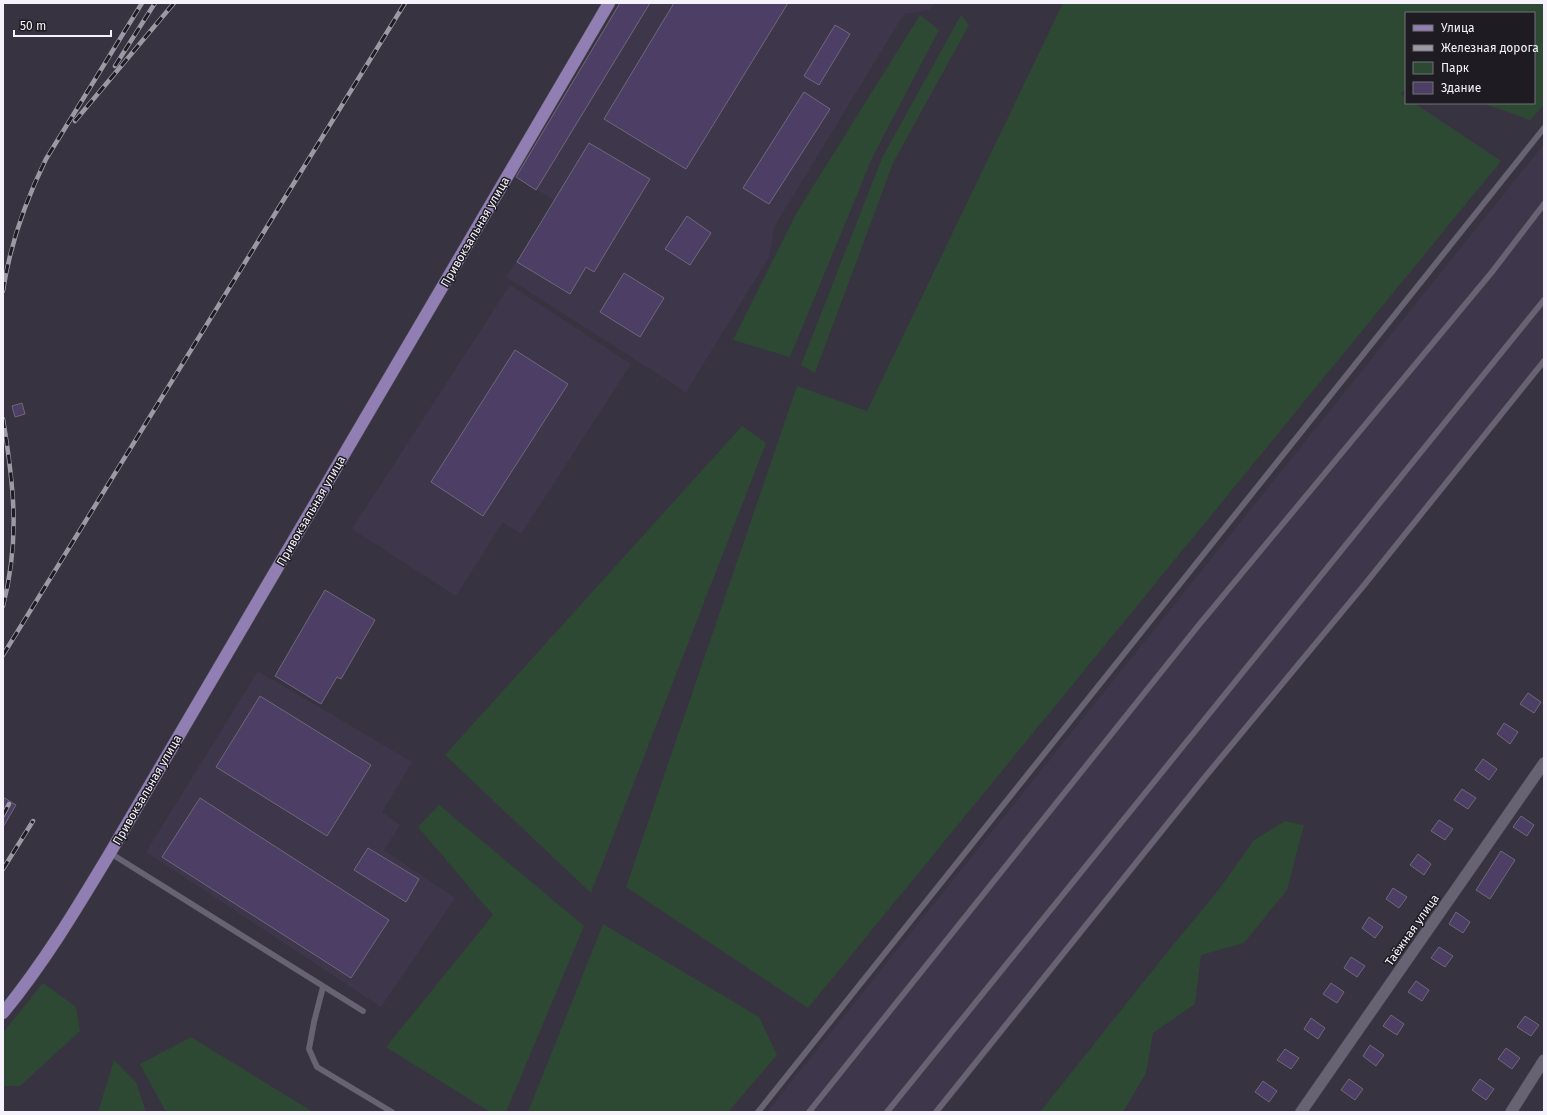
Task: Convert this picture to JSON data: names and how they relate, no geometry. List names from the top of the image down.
{
  "streets": {
    "main road": ["Привокзальная улица"],
    "street": ["Таёжная улица"]
  },
  "legend": [
    "Улица",
    "Железная дорога",
    "Парк",
    "Здание"
  ],
  "scale_bar": "50 m"
}
